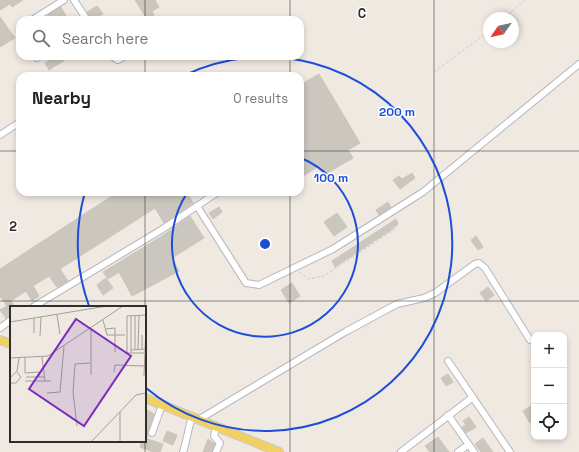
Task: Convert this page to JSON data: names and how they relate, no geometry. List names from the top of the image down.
{
  "north": "bottom left",
  "page": {
    "search": "Search here",
    "heading": ["Nearby", "0 results"],
    "map_buttons": ["+", "−"]
  },
  "grid": {
    "columns": ["C"],
    "rows": ["2"]
  },
  "rings": ["200 m", "100 m"]
}
